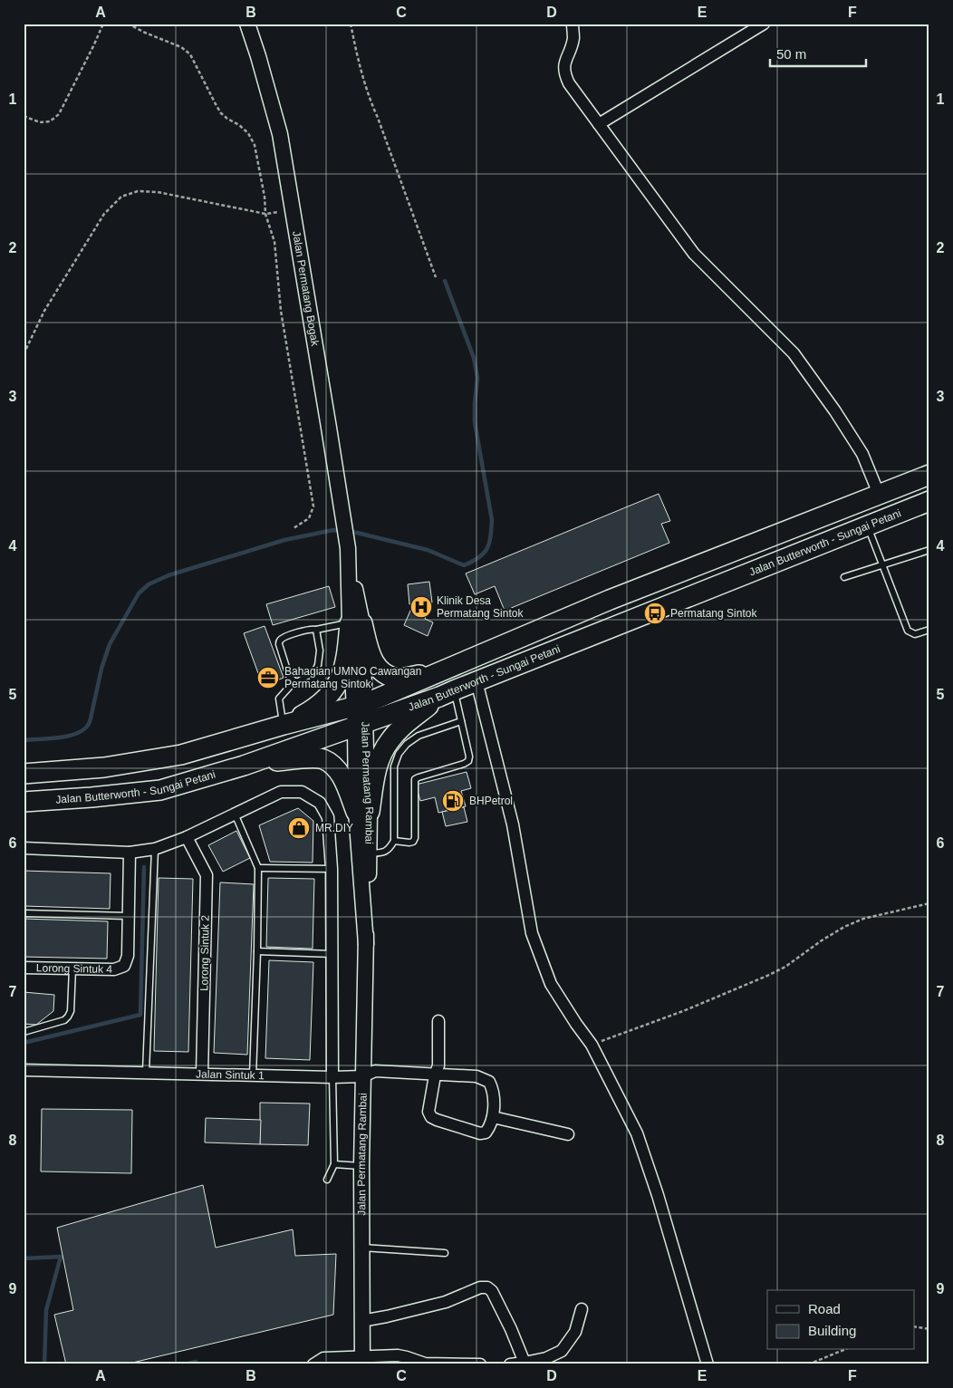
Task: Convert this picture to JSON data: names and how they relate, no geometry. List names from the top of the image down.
{
  "streets": {
    "highway": ["Jalan Butterworth - Sungai Petani"],
    "street": [
      "Jalan Permatang Bogak",
      "Jalan Permatang Rambai",
      "Lorong Sintuk 2",
      "Lorong Sintuk 4",
      "Jalan Sintuk 1"
    ]
  },
  "crossings": [
    ["Jalan Permatang Bogak", "Jalan Butterworth - Sungai Petani"],
    ["Jalan Permatang Bogak", "Jalan Permatang Rambai"],
    ["Jalan Butterworth - Sungai Petani", "Jalan Permatang Rambai"],
    ["Jalan Permatang Rambai", "Jalan Sintuk 1"],
    ["Lorong Sintuk 2", "Jalan Sintuk 1"]
  ],
  "places": {
    "hospital": ["Klinik Desa Permatang Sintok"],
    "bus stop": ["Permatang Sintok"],
    "office": ["Bahagian UMNO Cawangan Permatang Sintok"],
    "fuel station": ["BHPetrol"],
    "shop": ["MR.DIY"]
  },
  "legend": ["Road", "Building"],
  "scale_bar": "50 m",
  "grid": {
    "columns": [
      "A",
      "B",
      "C",
      "D",
      "E",
      "F"
    ],
    "rows": [
      "1",
      "2",
      "3",
      "4",
      "5",
      "6",
      "7",
      "8",
      "9"
    ]
  }
}
